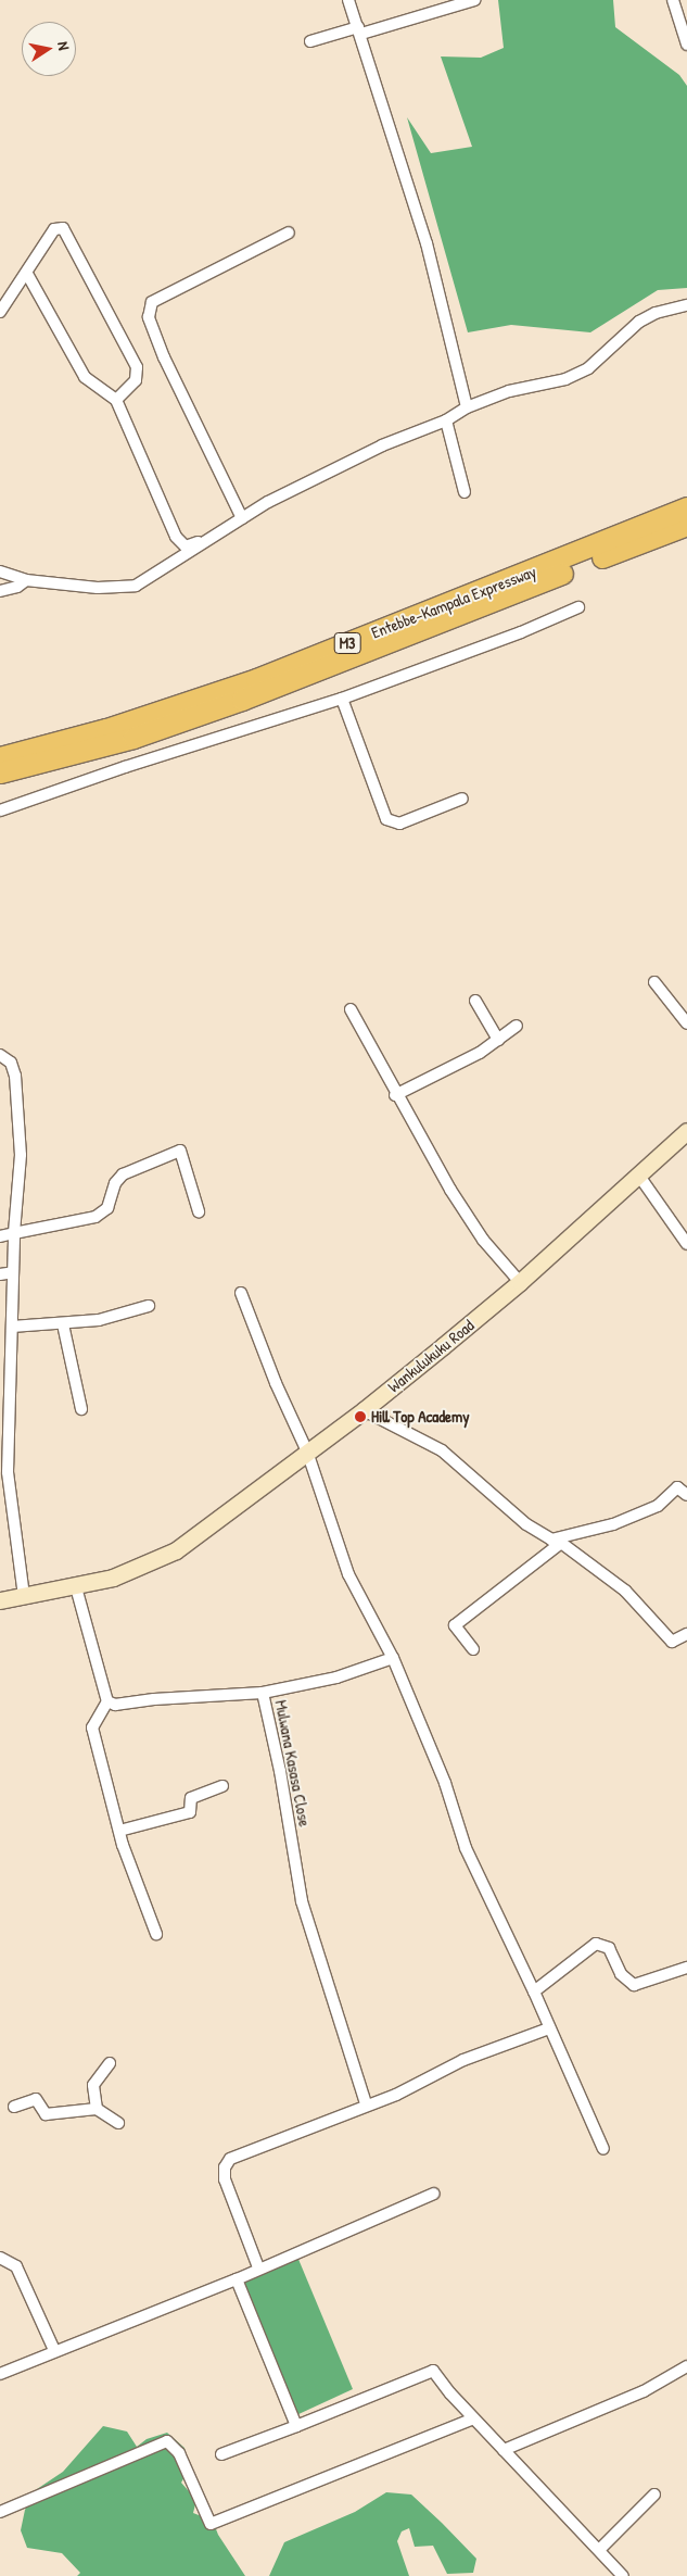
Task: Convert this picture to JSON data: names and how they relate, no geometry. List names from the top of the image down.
{
  "streets": {
    "highway": ["Entebbe–Kampala Expressway", "M3"],
    "main road": ["Wankulukuku Road"],
    "street": ["Mulwana Kasasa Close"]
  },
  "places": ["Hill Top Academy"],
  "north": "right"
}
